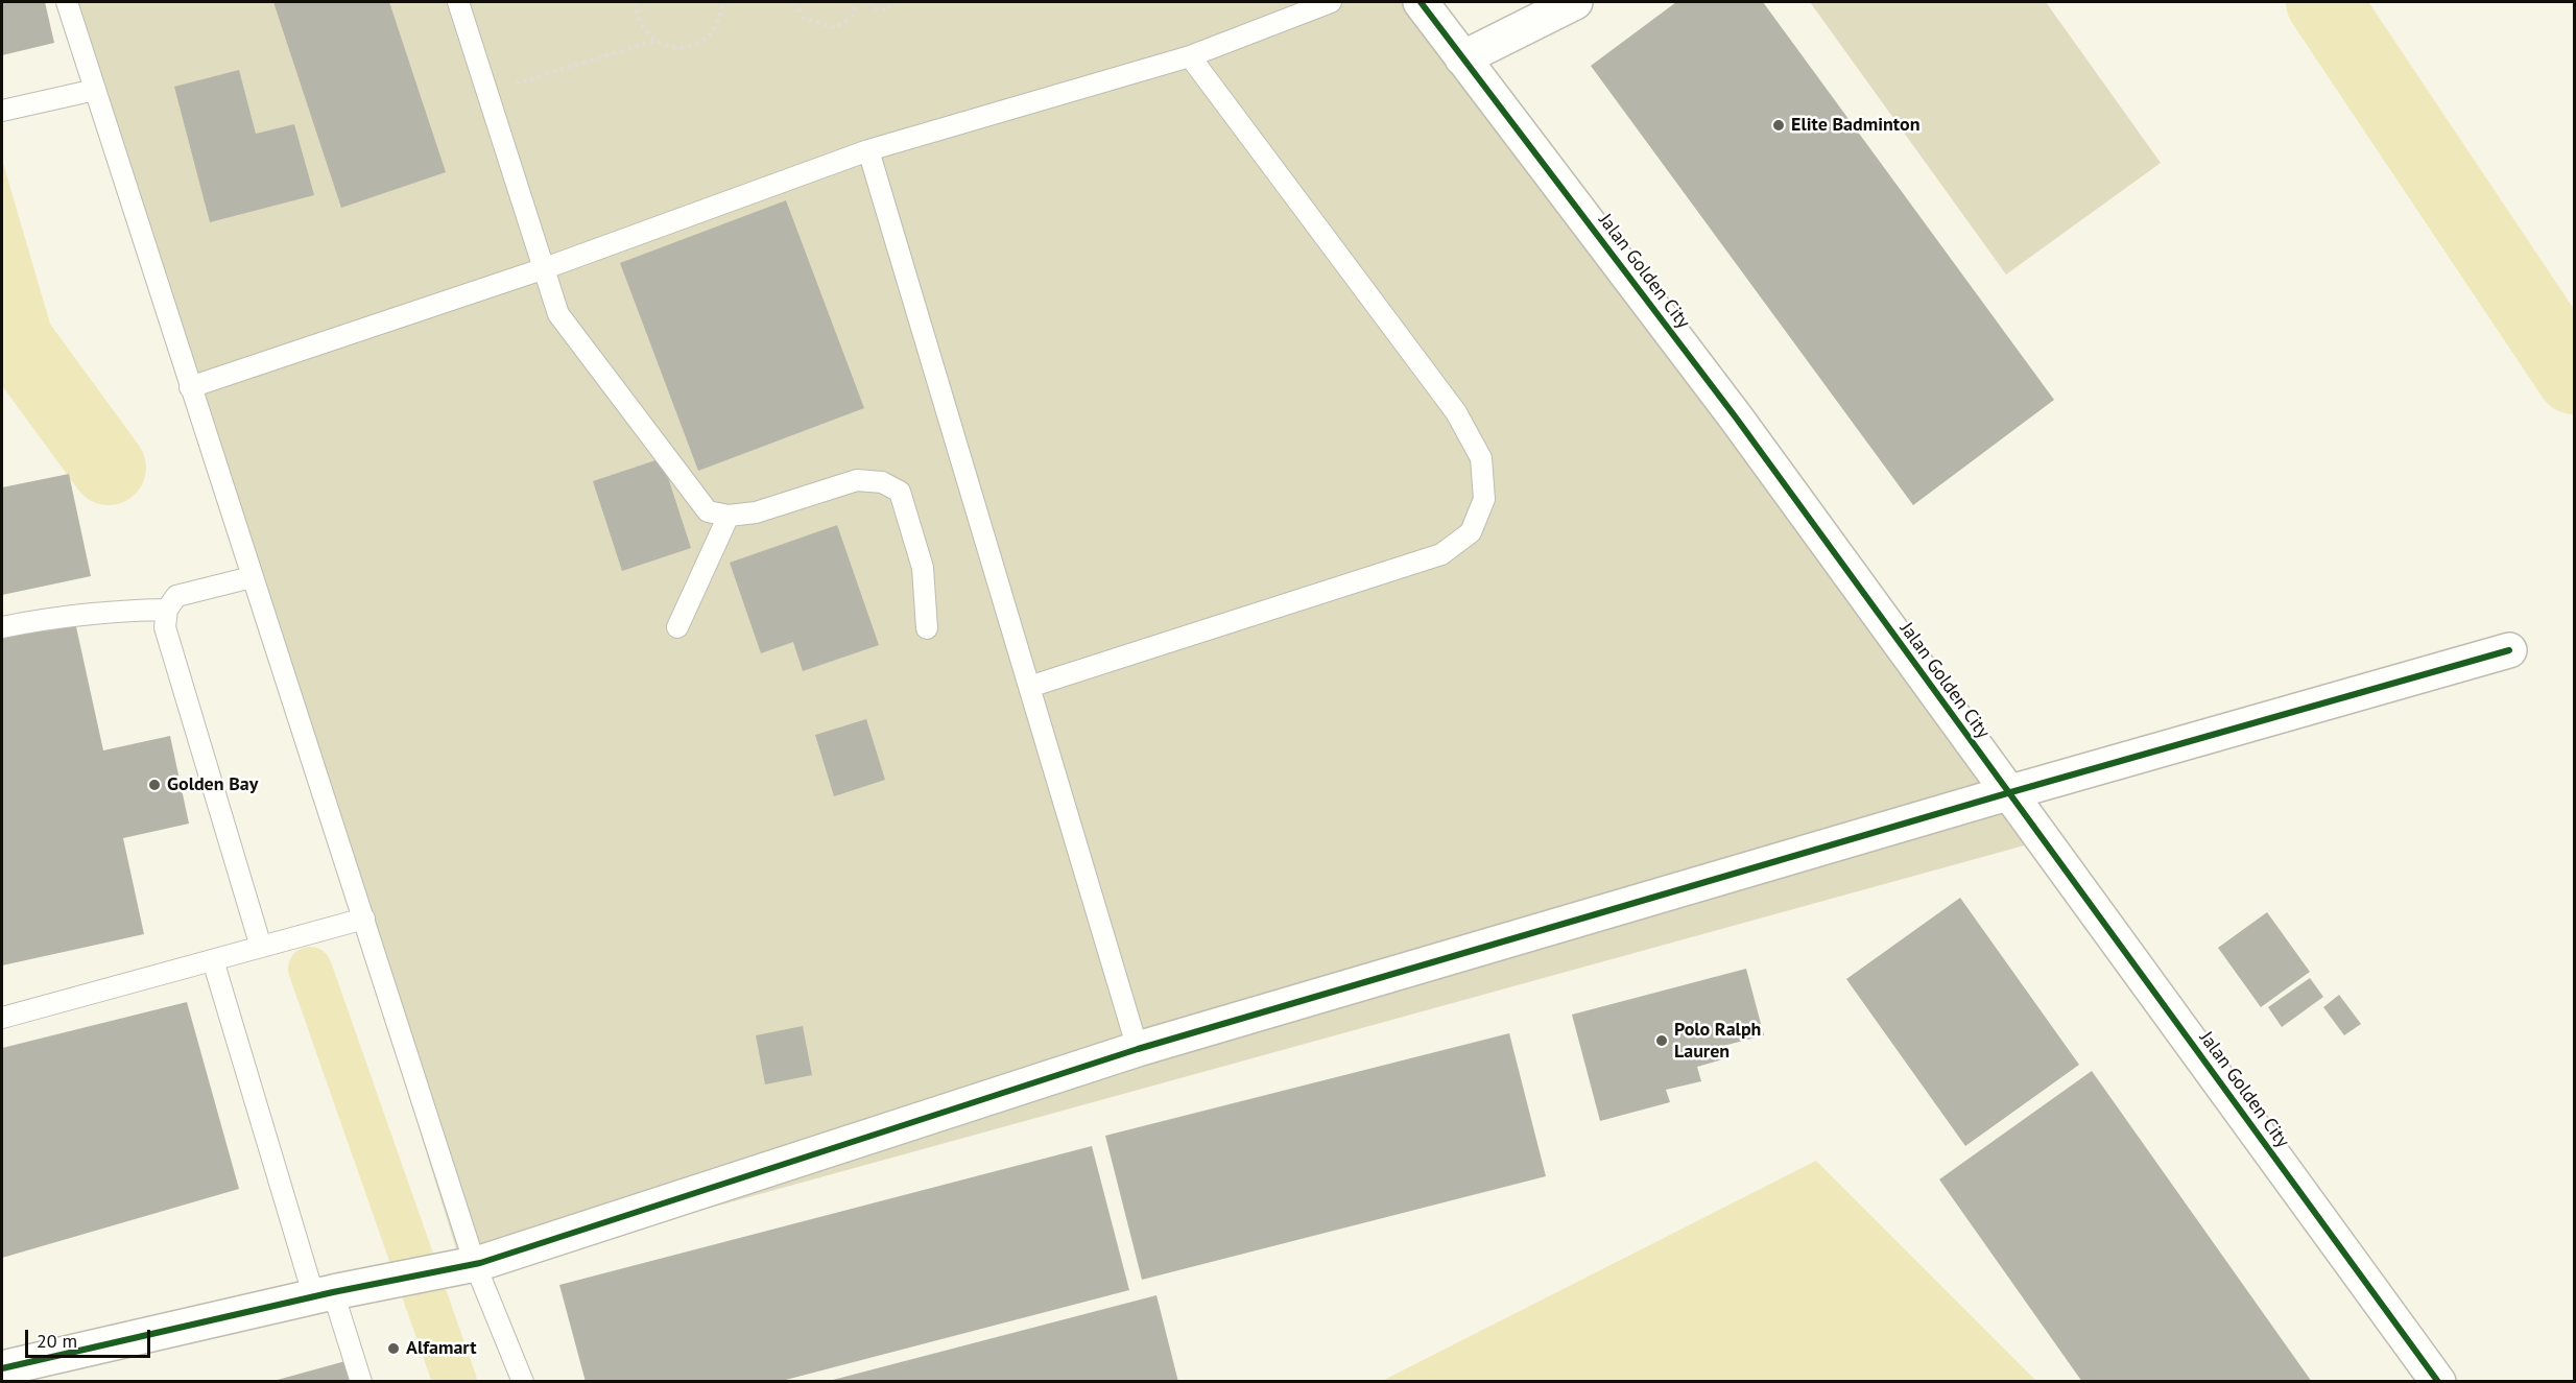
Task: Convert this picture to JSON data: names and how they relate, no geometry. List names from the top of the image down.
{
  "streets": {
    "street": ["Jalan Golden City"]
  },
  "places": [
    "Elite Badminton",
    "Golden Bay",
    "Polo Ralph Lauren",
    "Alfamart"
  ],
  "scale_bar": "20 m"
}
